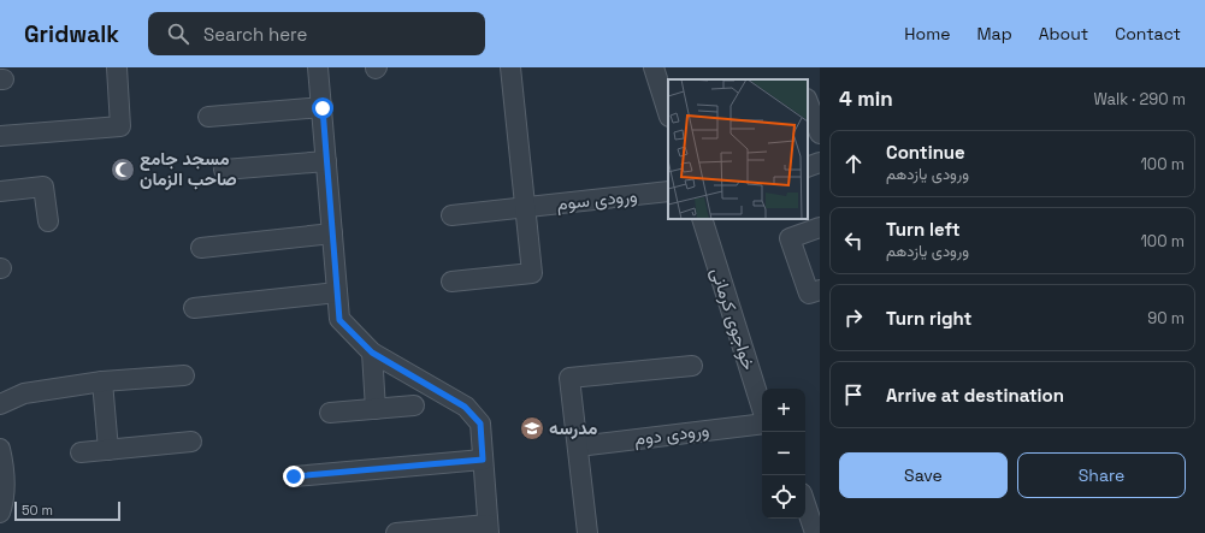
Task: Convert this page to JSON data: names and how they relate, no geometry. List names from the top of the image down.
{
  "streets": {
    "street": ["ورودی سوم", "خواجوی کرمانی", "ورودی دوم"]
  },
  "places": {
    "mosque": ["مسجد جامع صاحب الزمان"],
    "school or university": ["مدرسه"]
  },
  "scale_bar": "50 m",
  "page": {
    "header": "Gridwalk",
    "search": "Search here",
    "nav": [
      "Home",
      "Map",
      "About",
      "Contact"
    ],
    "heading": ["4 min", "Walk · 290 m"],
    "list": [
      ["Continue", "ورودی یازدهم", "100 m"],
      ["Turn left", "ورودی یازدهم", "100 m"],
      ["Turn right", "90 m"],
      "Arrive at destination"
    ],
    "map_buttons": ["+", "−"],
    "buttons": ["Save", "Share"],
    "scale": "50 m"
  }
}
